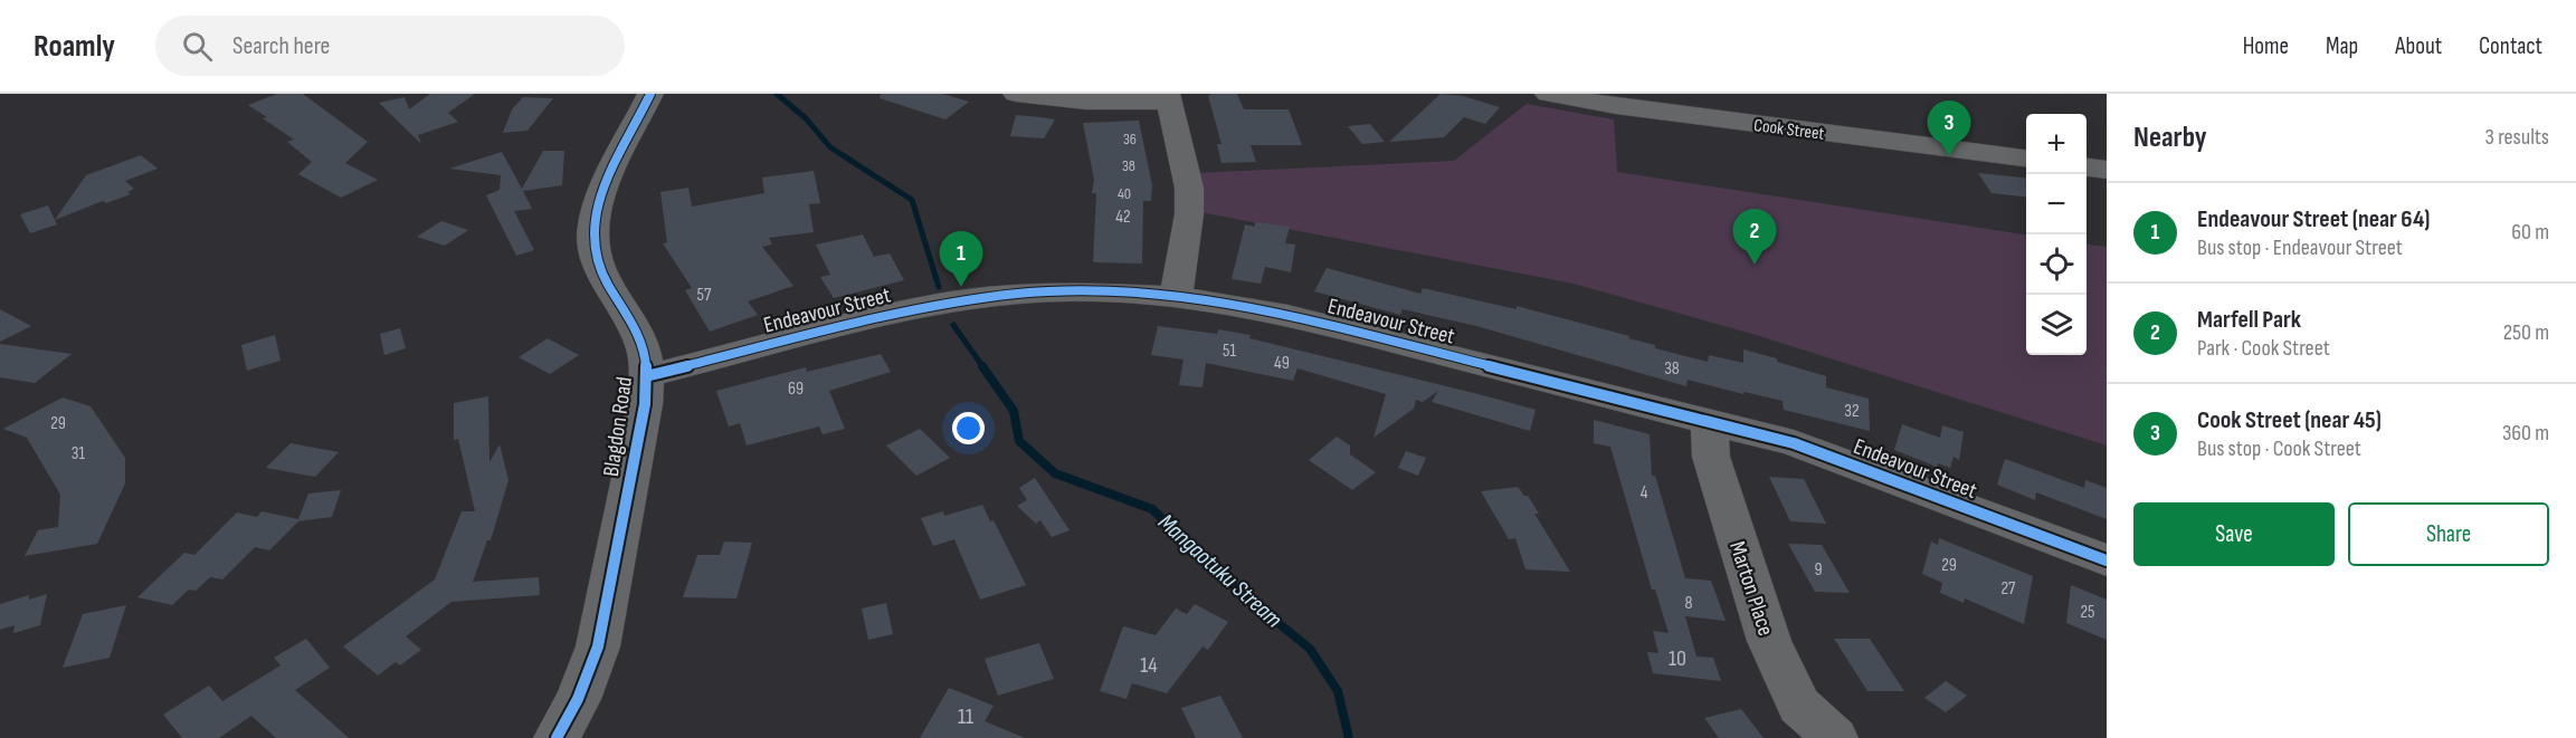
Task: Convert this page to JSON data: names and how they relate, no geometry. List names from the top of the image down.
{
  "streets": {
    "street": [
      "Cook Street",
      "Endeavour Street",
      "Blagdon Road",
      "Marton Place"
    ]
  },
  "crossings": [
    ["Endeavour Street", "Blagdon Road"],
    ["Endeavour Street", "Marton Place"]
  ],
  "water": ["Mangaotuku Stream"],
  "house_numbers": [
    "36",
    "38",
    "40",
    "42",
    "57",
    "51",
    "49",
    "38",
    "69",
    "32",
    "29",
    "31",
    "4",
    "29",
    "9",
    "27",
    "8",
    "25",
    "10",
    "14",
    "11"
  ],
  "page": {
    "header": "Roamly",
    "search": "Search here",
    "nav": [
      "Home",
      "Map",
      "About",
      "Contact"
    ],
    "heading": ["Nearby", "3 results"],
    "pins": ["3", "2", "1"],
    "map_buttons": ["+", "−"],
    "list": [
      {
        "mark": "1",
        "name": "Endeavour Street (near 64)",
        "note": "Bus stop · Endeavour Street",
        "value": "60 m"
      },
      {
        "mark": "2",
        "name": "Marfell Park",
        "note": "Park · Cook Street",
        "value": "250 m"
      },
      {
        "mark": "3",
        "name": "Cook Street (near 45)",
        "note": "Bus stop · Cook Street",
        "value": "360 m"
      }
    ],
    "buttons": ["Save", "Share"]
  }
}
